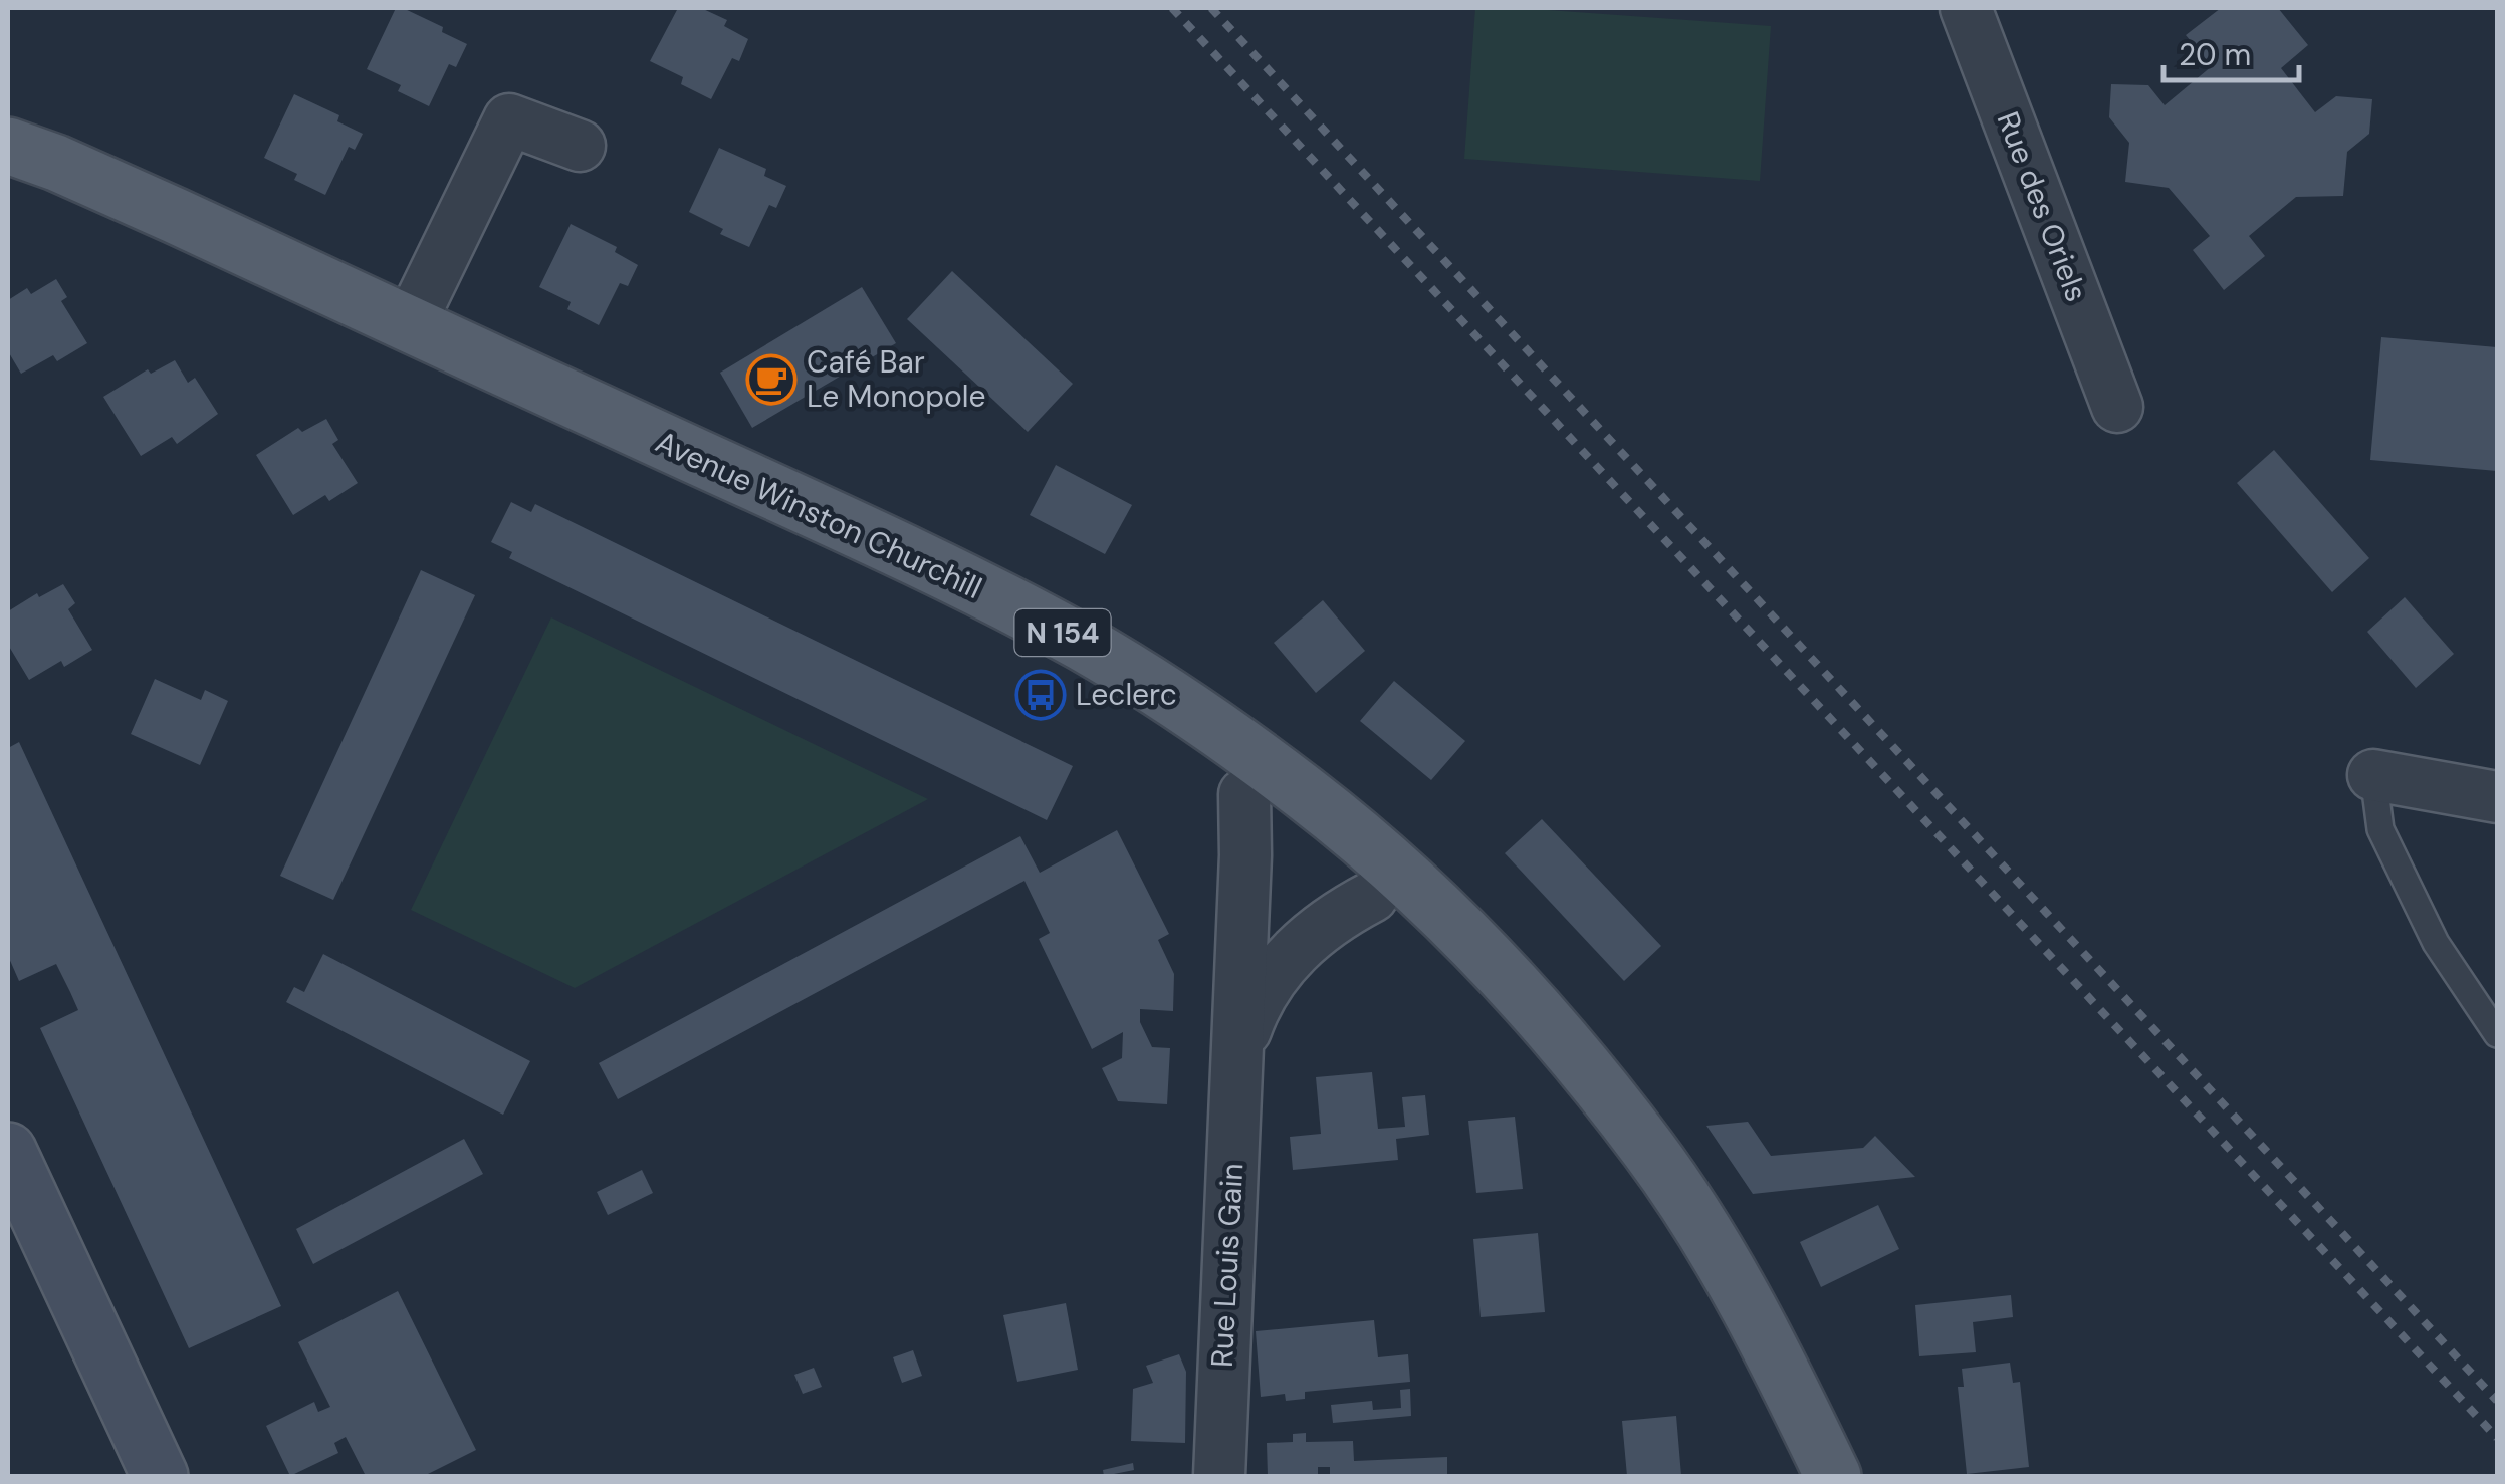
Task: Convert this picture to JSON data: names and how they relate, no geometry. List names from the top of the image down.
{
  "streets": {
    "main road": ["Avenue Winston Churchill", "N 154"],
    "street": ["Rue des Oriels", "Rue Louis Gain"]
  },
  "crossings": [
    ["Avenue Winston Churchill", "Rue Louis Gain"]
  ],
  "places": {
    "cafe": ["Café Bar Le Monopole"],
    "bus stop": ["Leclerc"]
  },
  "scale_bar": "20 m"
}
